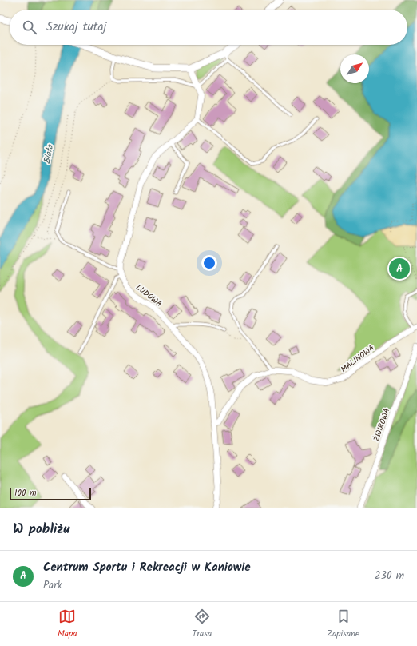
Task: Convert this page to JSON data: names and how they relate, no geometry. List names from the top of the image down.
{
  "streets": {
    "street": ["LUDOWA", "MALINOWA", "ŻWIROWA"]
  },
  "crossings": [
    ["LUDOWA", "MALINOWA"]
  ],
  "water": ["Biała"],
  "scale_bar": "100 m",
  "north": "top right",
  "page": {
    "search": "Szukaj tutaj",
    "pins": "A",
    "scale": "100 m",
    "heading": "W pobliżu",
    "list": [
      {
        "mark": "A",
        "name": "Centrum Sportu i Rekreacji w Kaniowie",
        "note": "Park",
        "value": "230 m"
      }
    ],
    "nav": ["Mapa", "Trasa", "Zapisane"]
  }
}
